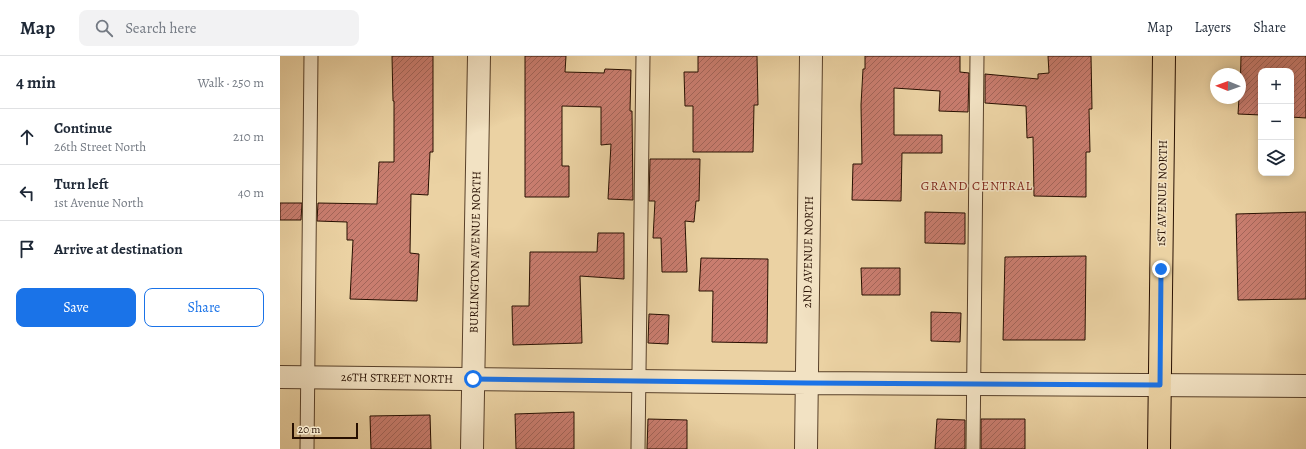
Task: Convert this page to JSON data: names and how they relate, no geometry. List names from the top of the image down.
{
  "streets": {
    "main road": ["1ST AVENUE NORTH"],
    "street": ["BURLINGTON AVENUE NORTH", "2ND AVENUE NORTH", "26TH STREET NORTH"]
  },
  "crossings": [
    ["1ST AVENUE NORTH", "26TH STREET NORTH"],
    ["BURLINGTON AVENUE NORTH", "26TH STREET NORTH"],
    ["2ND AVENUE NORTH", "26TH STREET NORTH"]
  ],
  "districts": ["GRAND CENTRAL"],
  "scale_bar": "20 m",
  "north": "left",
  "page": {
    "header": "Map",
    "search": "Search here",
    "nav": ["Map", "Layers", "Share"],
    "heading": ["4 min", "Walk · 250 m"],
    "map_buttons": ["+", "−"],
    "list": [
      ["Continue", "26th Street North", "210 m"],
      ["Turn left", "1st Avenue North", "40 m"],
      "Arrive at destination"
    ],
    "buttons": ["Save", "Share"],
    "scale": "20 m"
  }
}
